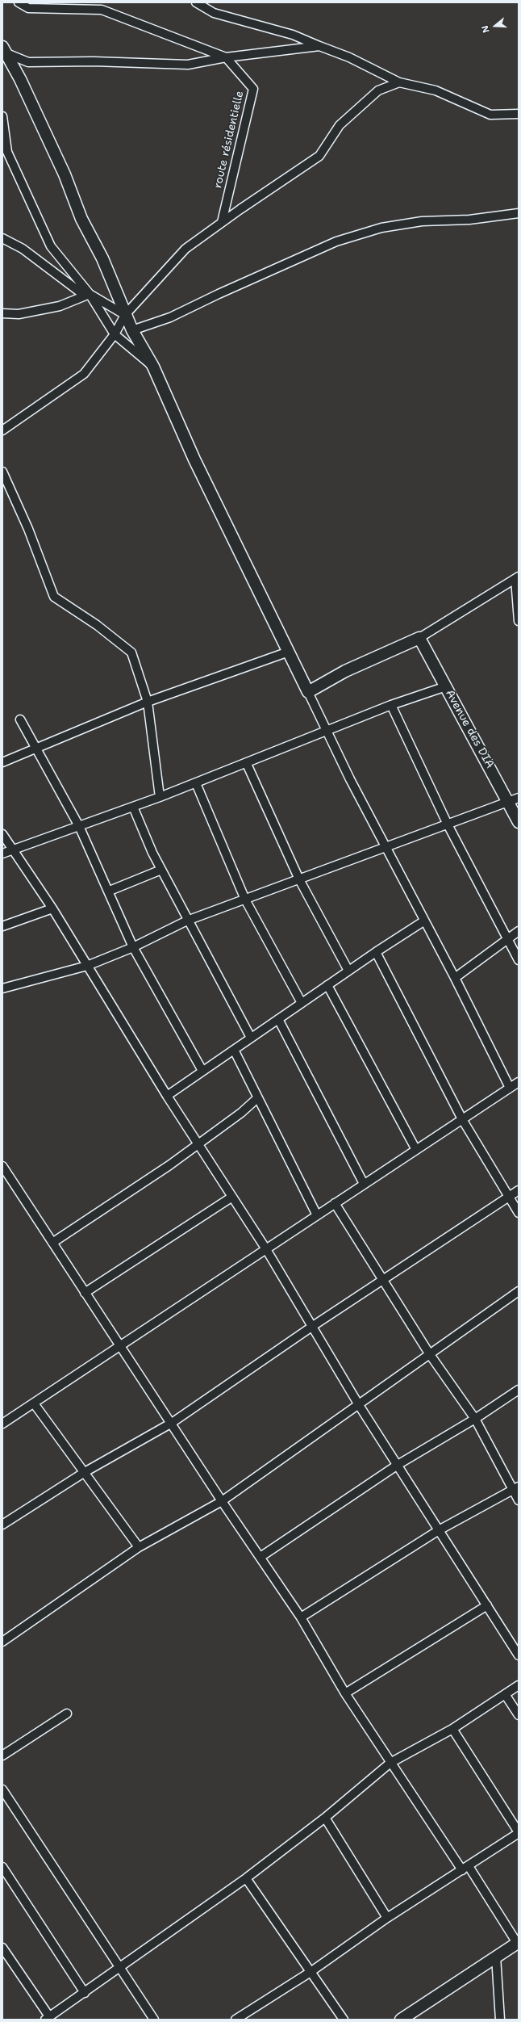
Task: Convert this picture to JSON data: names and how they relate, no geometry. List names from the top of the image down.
{
  "streets": {
    "street": ["route résidentielle", "Avenue des DIA"]
  },
  "north": "left"
}
